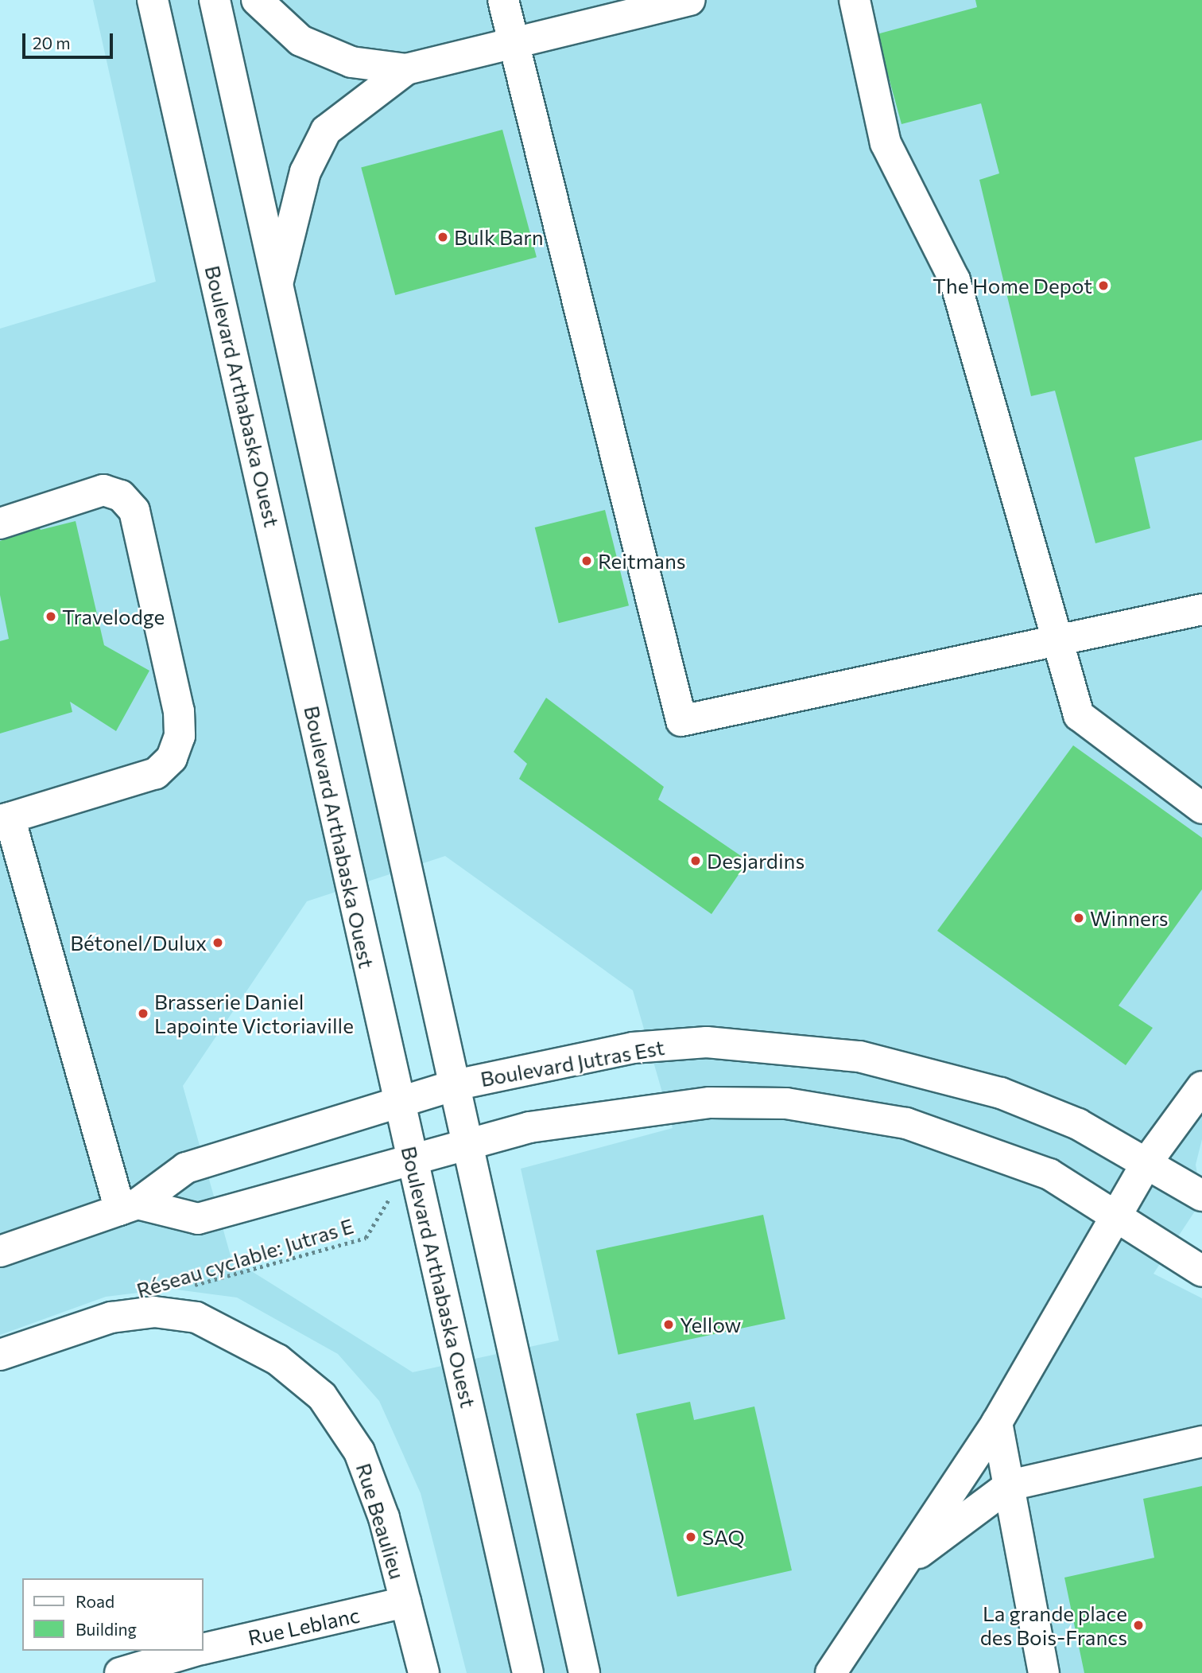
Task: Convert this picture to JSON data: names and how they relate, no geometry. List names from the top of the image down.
{
  "streets": {
    "main road": [
      "Boulevard Arthabaska Ouest",
      "Boulevard Jutras Est",
      "Rue Beaulieu",
      "Rue Leblanc"
    ],
    "path": ["Réseau cyclable: Jutras E"]
  },
  "crossings": [
    ["Boulevard Arthabaska Ouest", "Boulevard Jutras Est"],
    ["Boulevard Arthabaska Ouest", "Réseau cyclable: Jutras E"],
    ["Rue Beaulieu", "Rue Leblanc"]
  ],
  "places": [
    "Bulk Barn",
    "The Home Depot",
    "Reitmans",
    "Travelodge",
    "Desjardins",
    "Winners",
    "Bétonel/Dulux",
    "Brasserie Daniel Lapointe Victoriaville",
    "Yellow",
    "SAQ",
    "La grande place des Bois-Francs"
  ],
  "legend": ["Road", "Building"],
  "scale_bar": "20 m"
}
